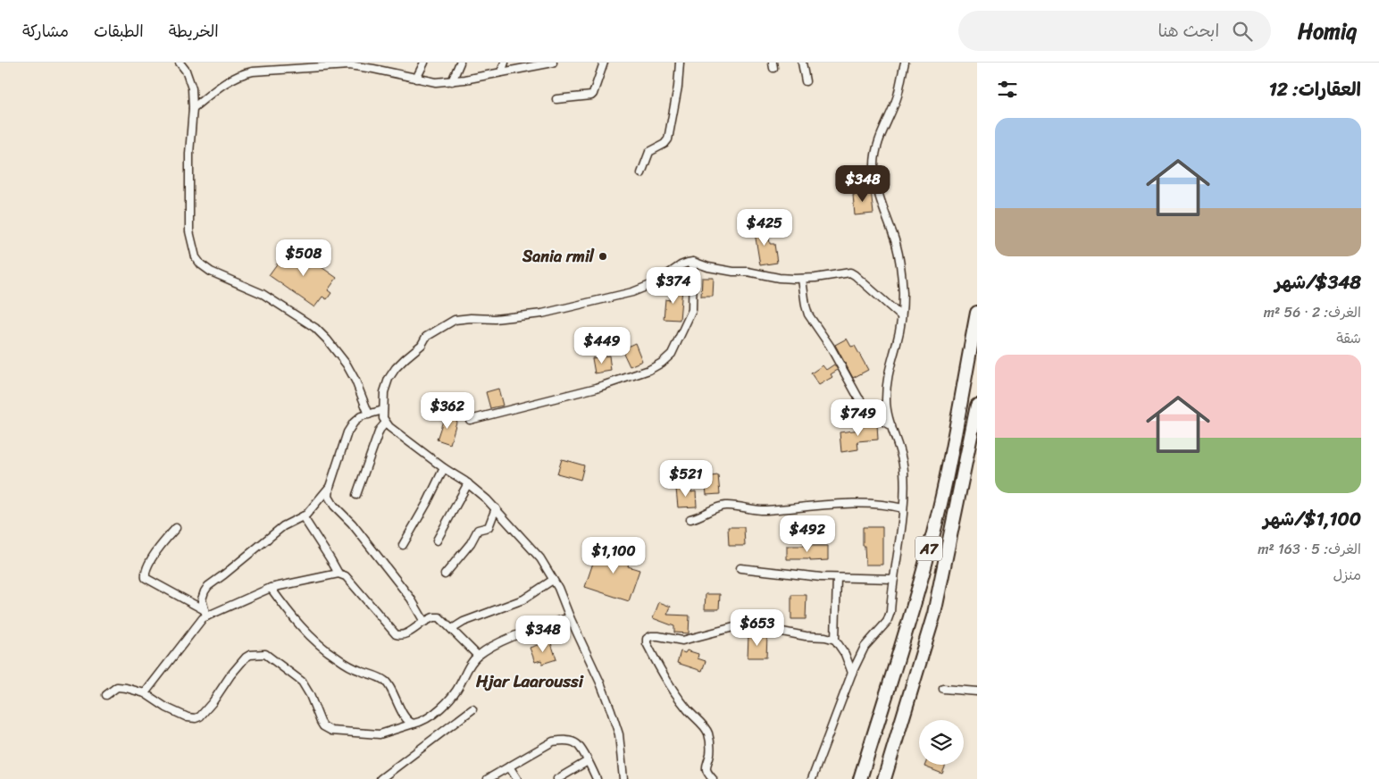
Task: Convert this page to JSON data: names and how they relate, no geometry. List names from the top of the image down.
{
  "streets": {
    "highway": ["A7"]
  },
  "districts": ["Hjar Laaroussi"],
  "places": ["Sania rmil"],
  "page": {
    "header": "Homiq",
    "search": "ابحث هنا",
    "nav": ["الخريطة", "الطبقات", "مشاركة"],
    "heading": "العقارات: 12",
    "list": [
      {
        "name": "$348/شهر",
        "note": "الغرف: 2 · 56 m² · شقة"
      },
      {
        "name": "$1,100/شهر",
        "note": "الغرف: 5 · 163 m² · منزل"
      }
    ],
    "price": [
      "$348",
      "$425",
      "$508",
      "$374",
      "$449",
      "$362",
      "$749",
      "$521",
      "$492",
      "$1,100",
      "$653",
      "$348"
    ]
  }
}
